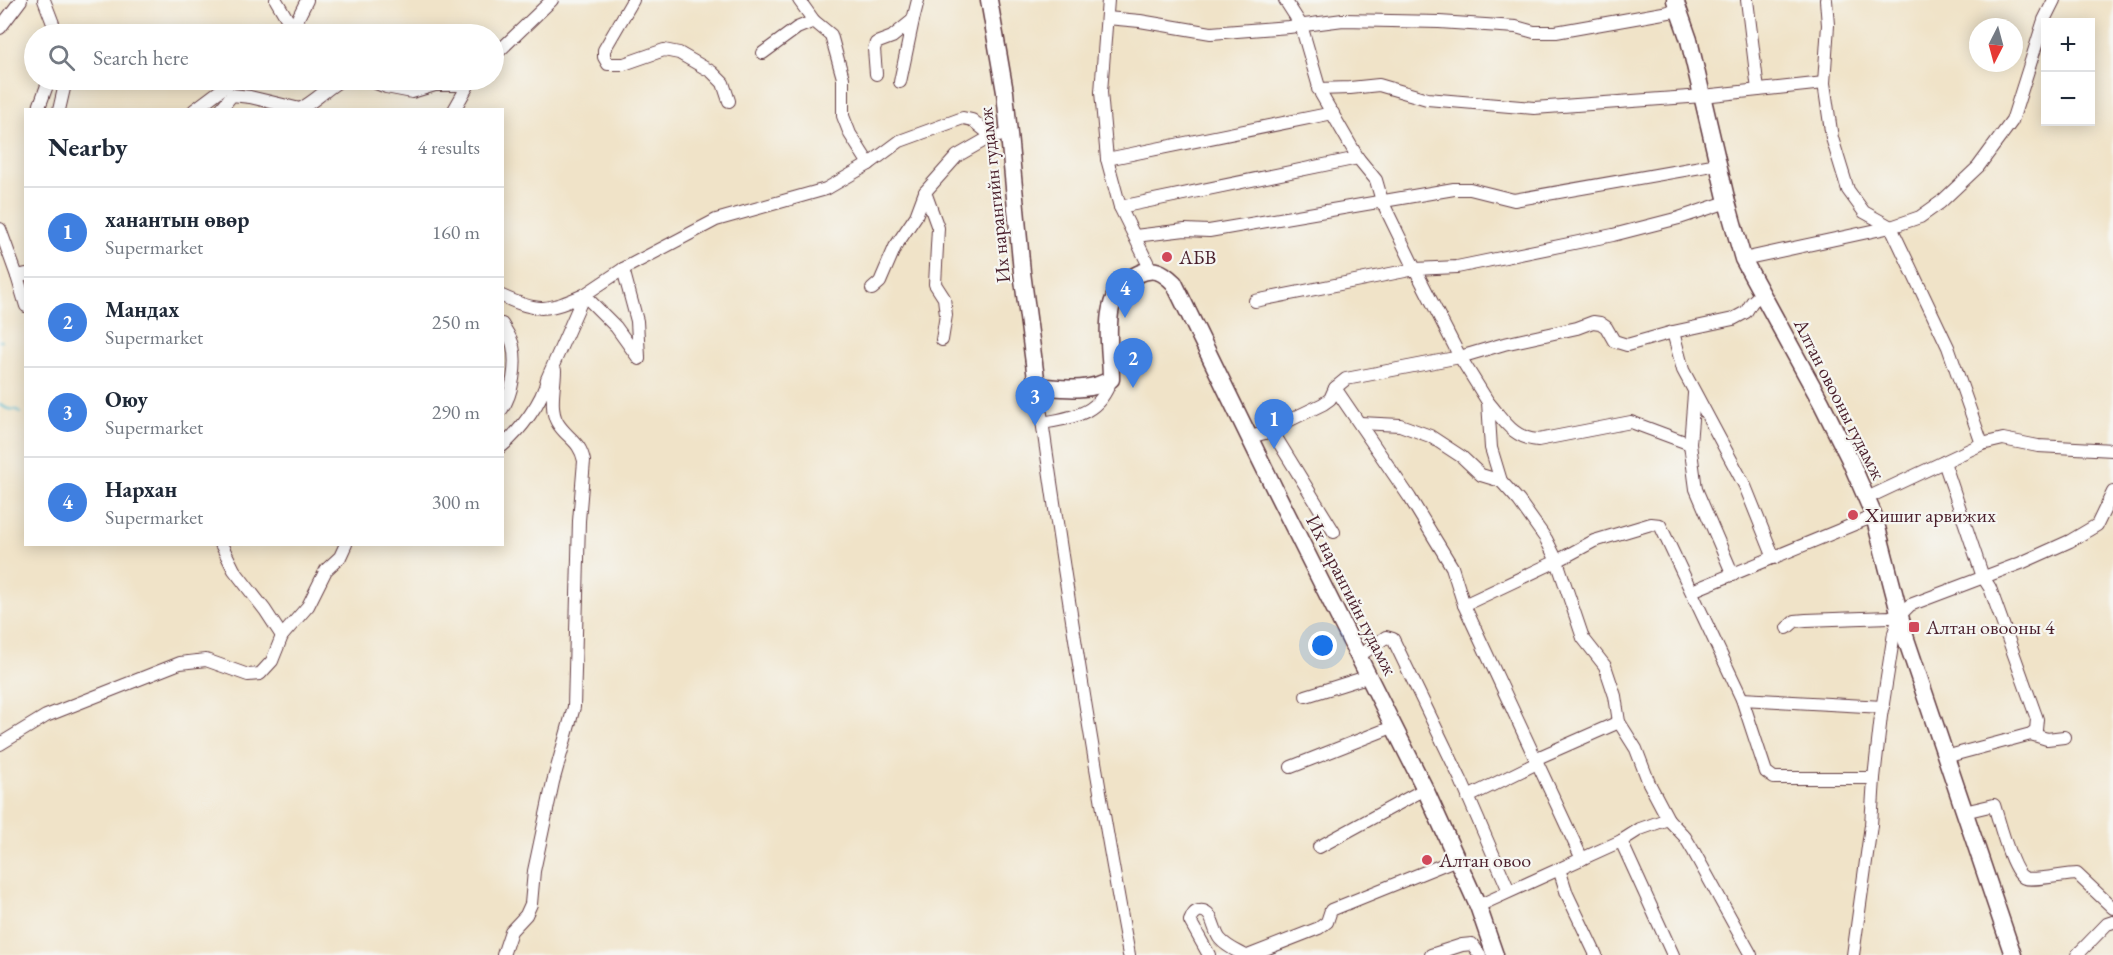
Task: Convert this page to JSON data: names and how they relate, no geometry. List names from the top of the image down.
{
  "streets": {
    "main road": ["Их нарангийн гудамж", "Алтан овооны гудамж"]
  },
  "places": {
    "other": ["АБВ", "Хишиг арвижих", "Алтан овоо"],
    "transit": ["Алтан овооны 4"]
  },
  "north": "bottom",
  "page": {
    "map_buttons": ["+", "−"],
    "search": "Search here",
    "heading": ["Nearby", "4 results"],
    "list": [
      {
        "mark": "1",
        "name": "ханантын өвөр",
        "note": "Supermarket",
        "value": "160 m"
      },
      {
        "mark": "2",
        "name": "Мандах",
        "note": "Supermarket",
        "value": "250 m"
      },
      {
        "mark": "3",
        "name": "Оюу",
        "note": "Supermarket",
        "value": "290 m"
      },
      {
        "mark": "4",
        "name": "Нархан",
        "note": "Supermarket",
        "value": "300 m"
      }
    ],
    "pins": [
      "4",
      "2",
      "3",
      "1"
    ]
  }
}
